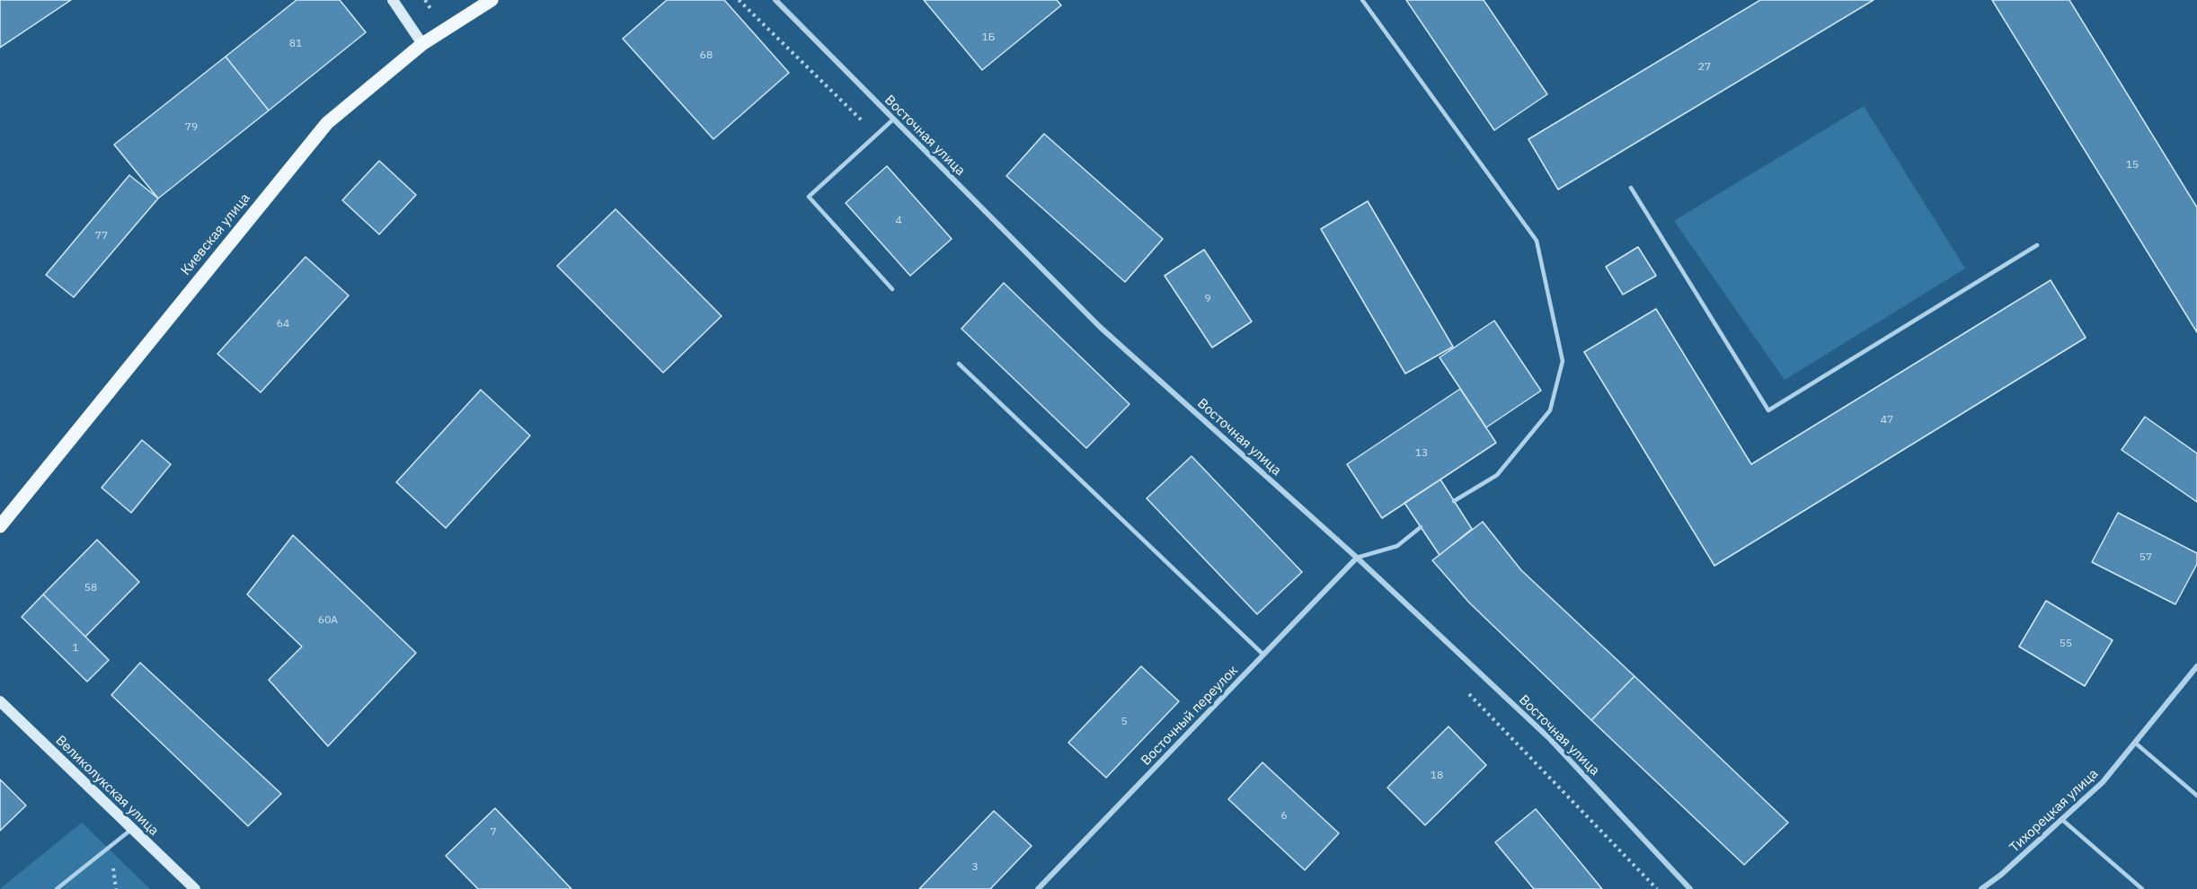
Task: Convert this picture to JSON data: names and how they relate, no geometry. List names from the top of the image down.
{
  "streets": {
    "main road": ["Киевская улица"],
    "street": [
      "Восточная улица",
      "Восточный переулок",
      "Великолукская улица",
      "Тихорецкая улица"
    ]
  },
  "crossings": [
    ["Восточная улица", "Восточный переулок"]
  ],
  "house_numbers": [
    "1Б",
    "81",
    "68",
    "27",
    "79",
    "15",
    "4",
    "77",
    "9",
    "64",
    "47",
    "13",
    "57",
    "58",
    "60А",
    "55",
    "1",
    "5",
    "18",
    "6",
    "7",
    "3"
  ]
}
